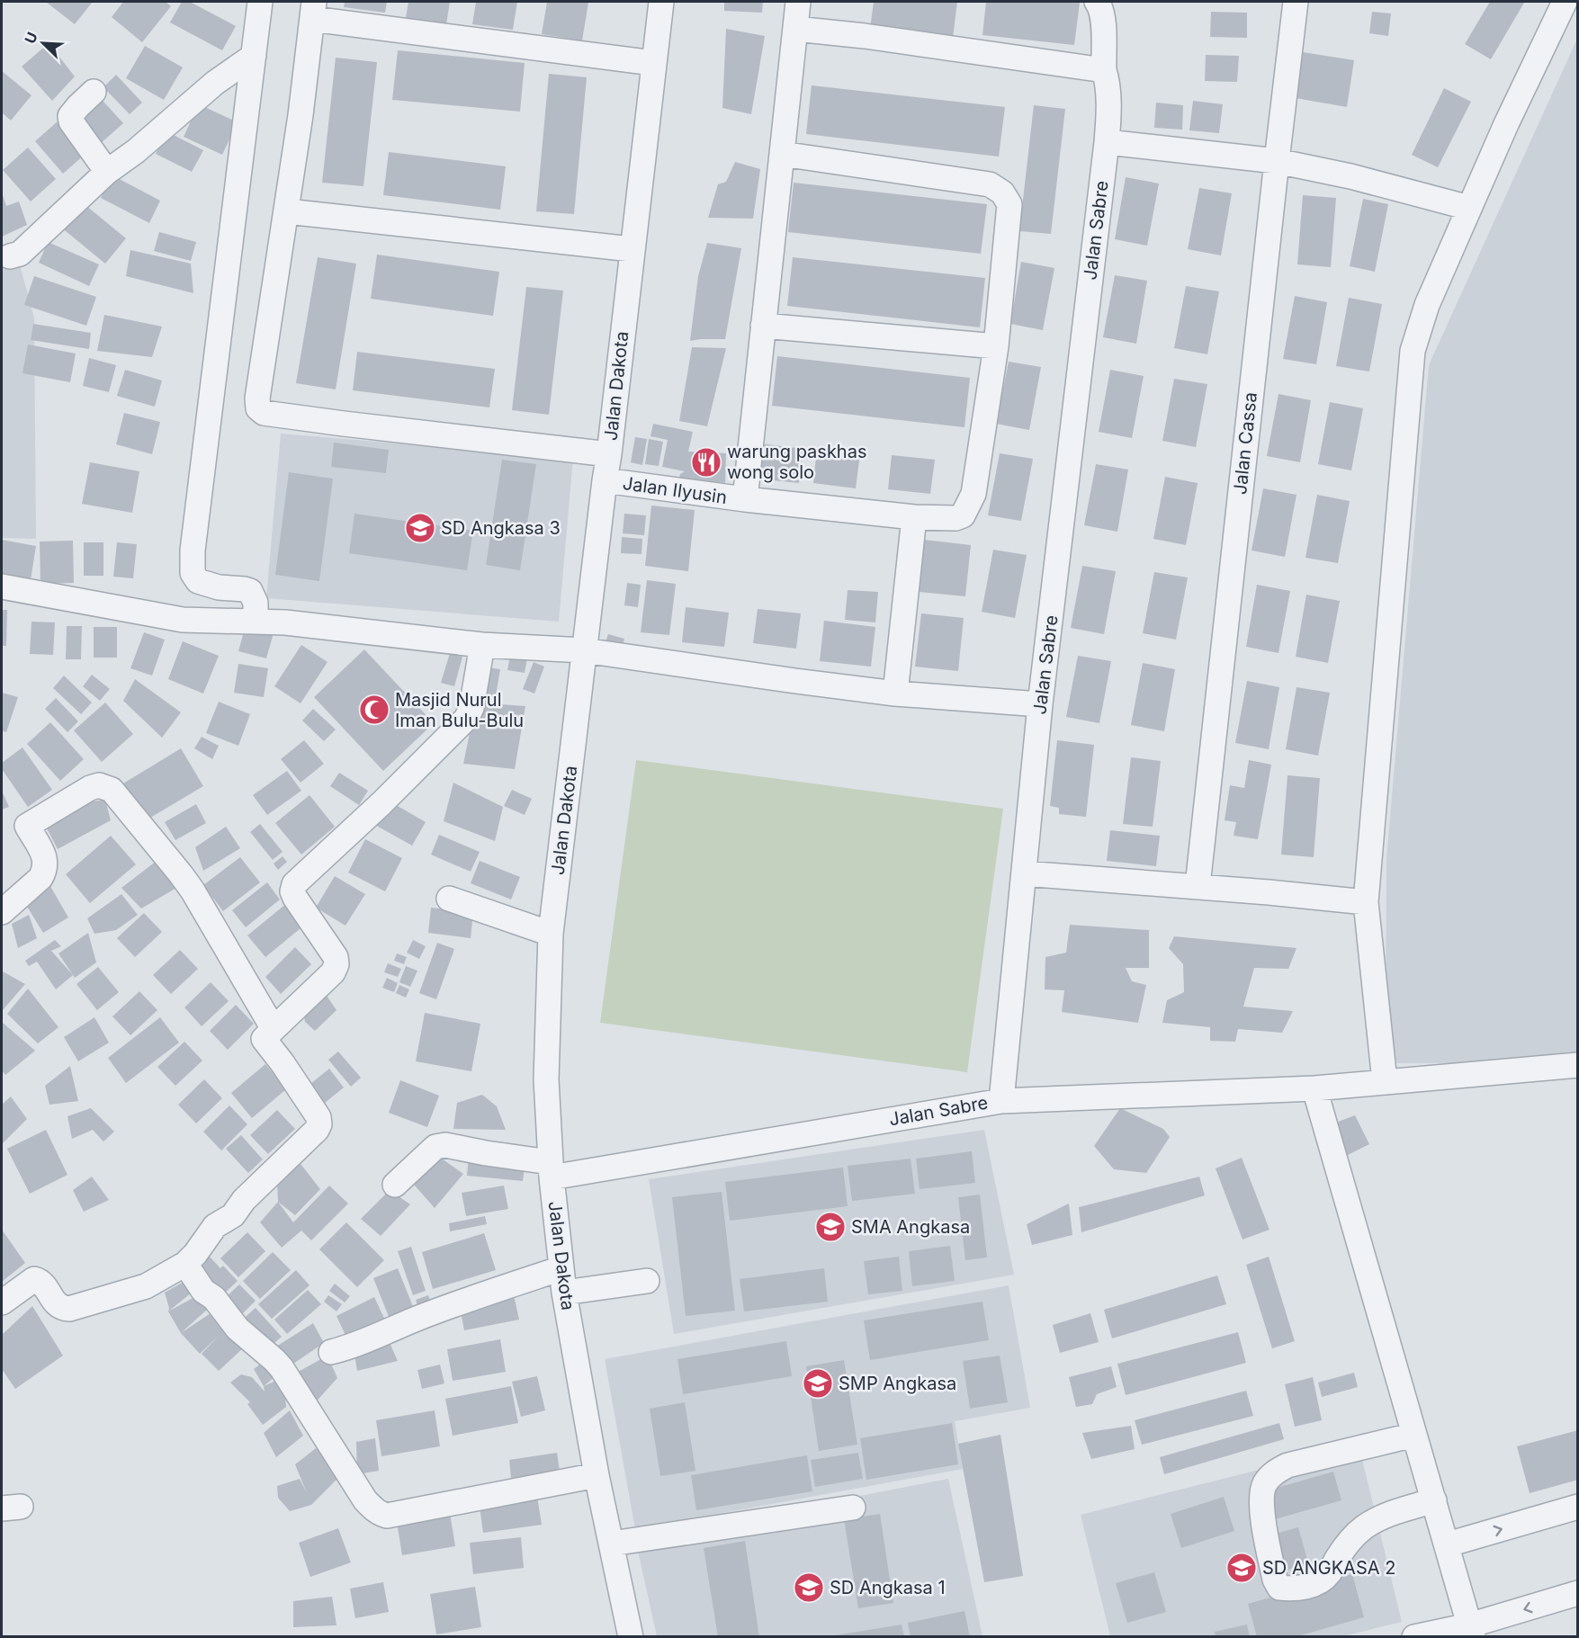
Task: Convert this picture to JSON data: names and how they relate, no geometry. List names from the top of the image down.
{
  "streets": {
    "street": [
      "Jalan Sabre",
      "Jalan Dakota",
      "Jalan Cassa",
      "Jalan Ilyusin"
    ]
  },
  "crossings": [
    ["Jalan Sabre", "Jalan Dakota"],
    ["Jalan Dakota", "Jalan Ilyusin"]
  ],
  "places": {
    "restaurant": ["warung paskhas wong solo"],
    "school or university": [
      "SD Angkasa 3",
      "SMA Angkasa",
      "SMP Angkasa",
      "SD ANGKASA 2",
      "SD Angkasa 1"
    ],
    "mosque": ["Masjid Nurul Iman Bulu-Bulu"]
  },
  "north": "top left"
}
